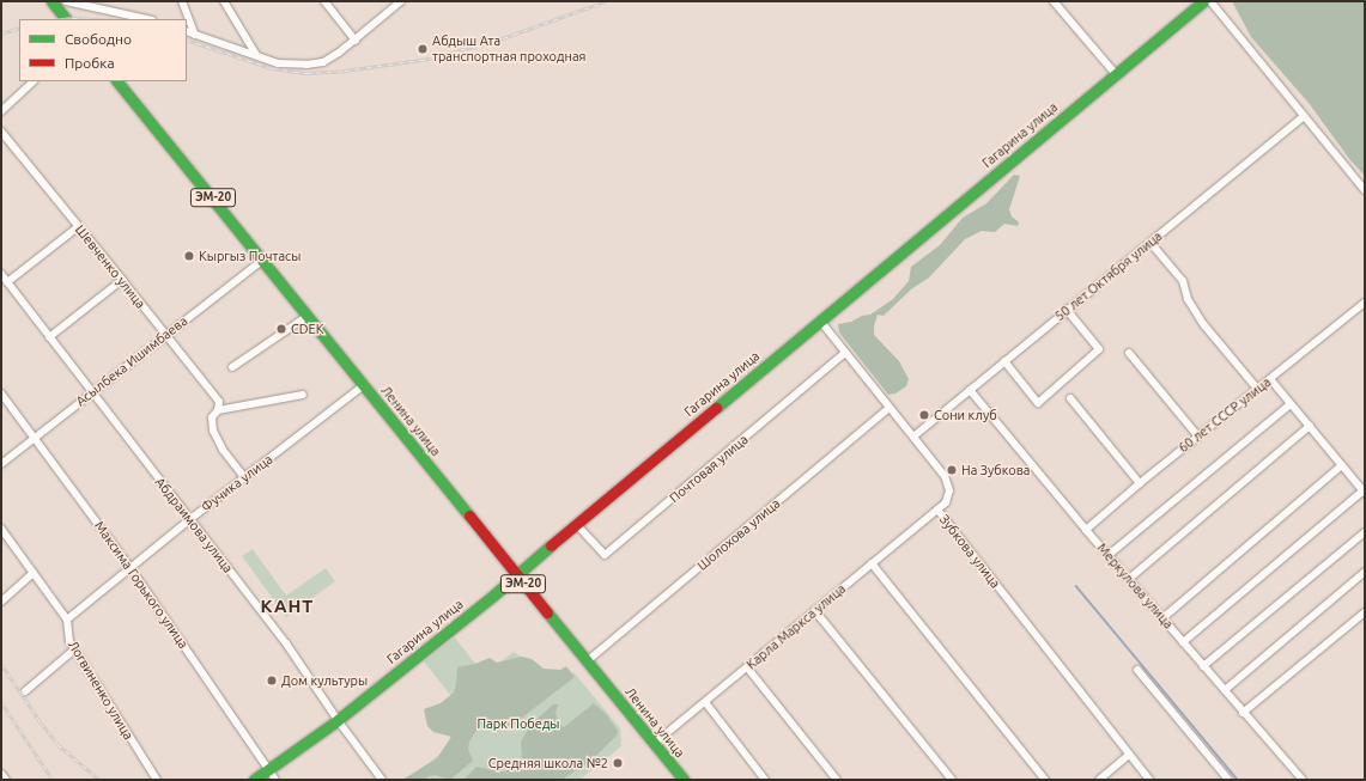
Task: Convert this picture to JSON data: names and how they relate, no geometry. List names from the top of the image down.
{
  "streets": {
    "street": [
      "Гагарина улица",
      "ЭМ-20",
      "Шевченко улица",
      "50 лет Октября улица",
      "Асылбека Ишимбаева",
      "60 лет СССР улица",
      "Ленина улица",
      "Почтовая улица",
      "Фучика улица",
      "Абдраимова улица",
      "Шолохова улица",
      "Зубкова улица",
      "Максима Горького улица",
      "Меркулова улица",
      "Карла Маркса улица",
      "Логвиненко улица"
    ]
  },
  "crossings": [
    ["Гагарина улица", "Ленина улица"],
    ["Гагарина улица", "Почтовая улица"],
    ["Гагарина улица", "Абдраимова улица"],
    ["Гагарина улица", "Зубкова улица"],
    ["Гагарина улица", "Максима Горького улица"],
    ["Шевченко улица", "Асылбека Ишимбаева"],
    ["50 лет Октября улица", "Зубкова улица"],
    ["50 лет Октября улица", "Меркулова улица"],
    ["Асылбека Ишимбаева", "Ленина улица"],
    ["Асылбека Ишимбаева", "Абдраимова улица"],
    ["Асылбека Ишимбаева", "Максима Горького улица"],
    ["60 лет СССР улица", "Меркулова улица"],
    ["Ленина улица", "Фучика улица"],
    ["Ленина улица", "Шолохова улица"],
    ["Ленина улица", "Карла Маркса улица"],
    ["Почтовая улица", "Зубкова улица"],
    ["Фучика улица", "Абдраимова улица"],
    ["Фучика улица", "Максима Горького улица"],
    ["Фучика улица", "Логвиненко улица"],
    ["Шолохова улица", "Зубкова улица"],
    ["Зубкова улица", "Карла Маркса улица"]
  ],
  "districts": ["КАНТ"],
  "parks": ["Парк Победы"],
  "places": [
    "Абдыш Ата транспортная проходная",
    "Кыргыз Почтасы",
    "CDEK",
    "Сони клуб",
    "На Зубкова",
    "Дом культуры",
    "Средняя школа №2"
  ],
  "legend": ["Свободно", "Пробка"]
}
